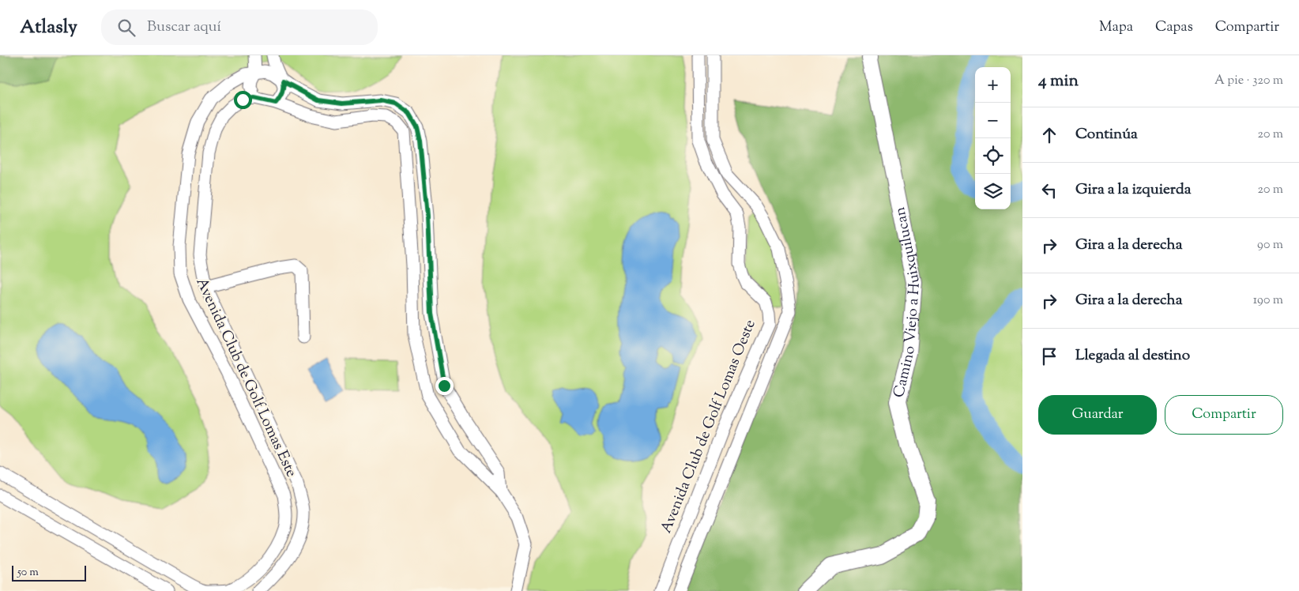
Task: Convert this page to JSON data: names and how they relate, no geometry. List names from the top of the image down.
{
  "streets": {
    "main road": ["Camino Viejo a Huixquilucan"],
    "street": ["Avenida Club de Golf Lomas Este", "Avenida Club de Golf Lomas Oeste"]
  },
  "scale_bar": "50 m",
  "page": {
    "header": "Atlasly",
    "search": "Buscar aquí",
    "nav": ["Mapa", "Capas", "Compartir"],
    "heading": ["4 min", "A pie · 320 m"],
    "map_buttons": ["+", "−"],
    "list": [
      ["Continúa", "20 m"],
      ["Gira a la izquierda", "20 m"],
      ["Gira a la derecha", "90 m"],
      ["Gira a la derecha", "190 m"],
      "Llegada al destino"
    ],
    "buttons": ["Guardar", "Compartir"],
    "scale": "50 m"
  }
}
